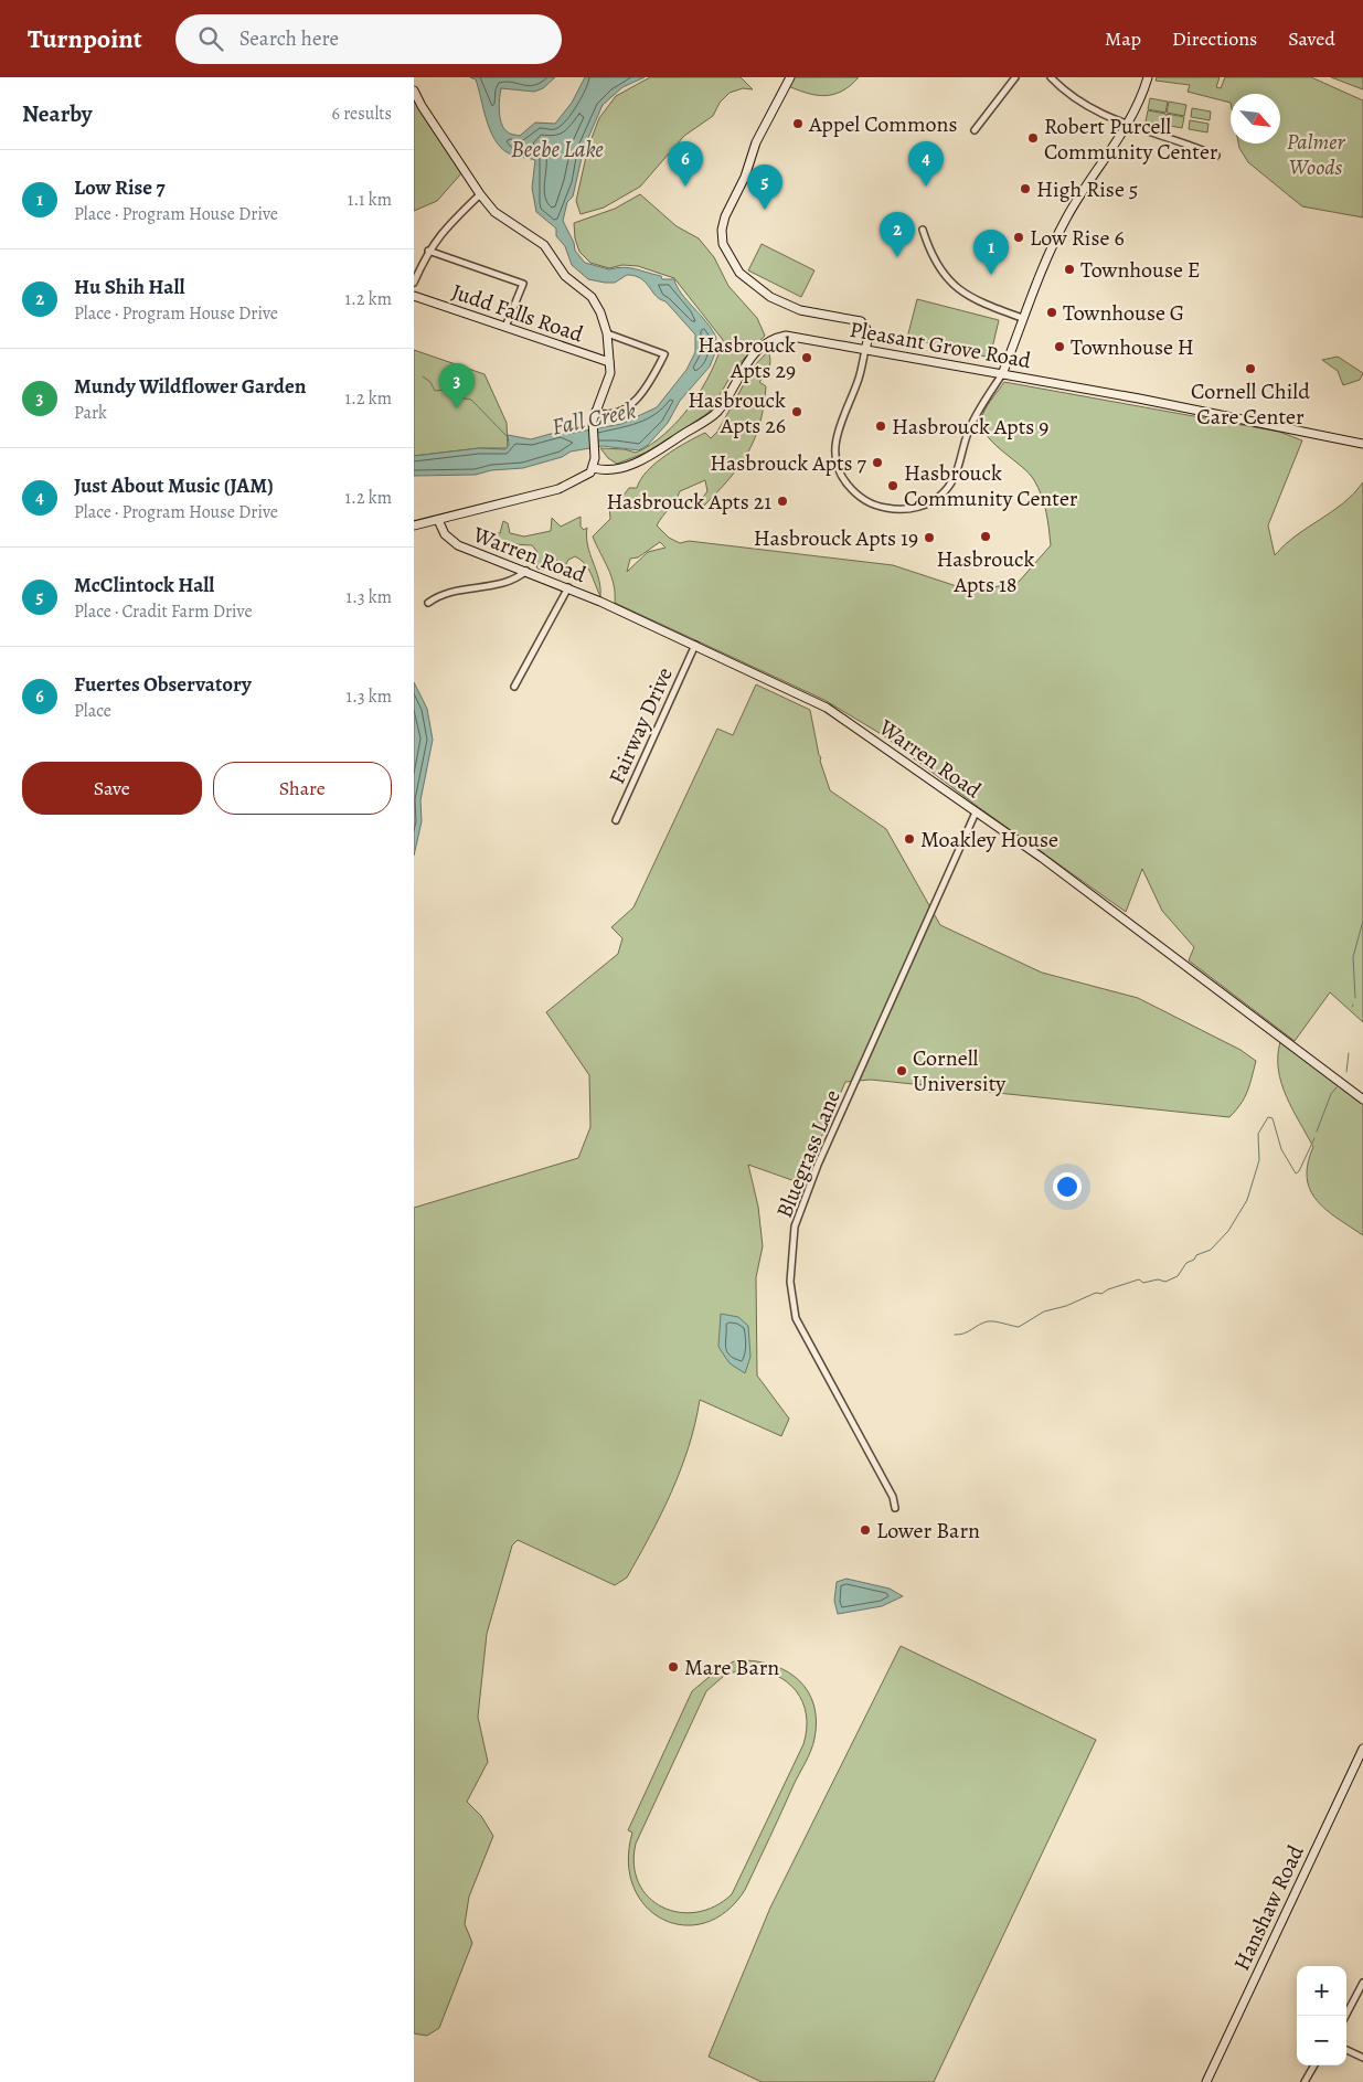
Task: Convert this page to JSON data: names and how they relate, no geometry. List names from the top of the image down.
{
  "streets": {
    "street": [
      "Judd Falls Road",
      "Pleasant Grove Road",
      "Warren Road",
      "Fairway Drive",
      "Bluegrass Lane",
      "Hanshaw Road"
    ]
  },
  "crossings": [
    ["Warren Road", "Fairway Drive"],
    ["Warren Road", "Bluegrass Lane"]
  ],
  "water": ["Beebe Lake", "Fall Creek"],
  "parks": ["Palmer Woods"],
  "places": [
    "Appel Commons",
    "Robert Purcell Community Center",
    "High Rise 5",
    "Low Rise 6",
    "Townhouse E",
    "Townhouse G",
    "Townhouse H",
    "Hasbrouck Apts 29",
    "Cornell Child Care Center",
    "Hasbrouck Apts 26",
    "Hasbrouck Apts 9",
    "Hasbrouck Apts 7",
    "Hasbrouck Community Center",
    "Hasbrouck Apts 21",
    "Hasbrouck Apts 18",
    "Hasbrouck Apts 19",
    "Moakley House",
    "Cornell University",
    "Lower Barn",
    "Mare Barn"
  ],
  "north": "bottom right",
  "page": {
    "header": "Turnpoint",
    "search": "Search here",
    "nav": ["Map", "Directions", "Saved"],
    "heading": ["Nearby", "6 results"],
    "pins": [
      "4",
      "6",
      "5",
      "2",
      "1",
      "3"
    ],
    "list": [
      {
        "mark": "1",
        "name": "Low Rise 7",
        "note": "Place · Program House Drive",
        "value": "1.1 km"
      },
      {
        "mark": "2",
        "name": "Hu Shih Hall",
        "note": "Place · Program House Drive",
        "value": "1.2 km"
      },
      {
        "mark": "3",
        "name": "Mundy Wildflower Garden",
        "note": "Park",
        "value": "1.2 km"
      },
      {
        "mark": "4",
        "name": "Just About Music (JAM)",
        "note": "Place · Program House Drive",
        "value": "1.2 km"
      },
      {
        "mark": "5",
        "name": "McClintock Hall",
        "note": "Place · Cradit Farm Drive",
        "value": "1.3 km"
      },
      {
        "mark": "6",
        "name": "Fuertes Observatory",
        "note": "Place",
        "value": "1.3 km"
      }
    ],
    "buttons": ["Save", "Share"],
    "map_buttons": ["+", "−"]
  }
}
